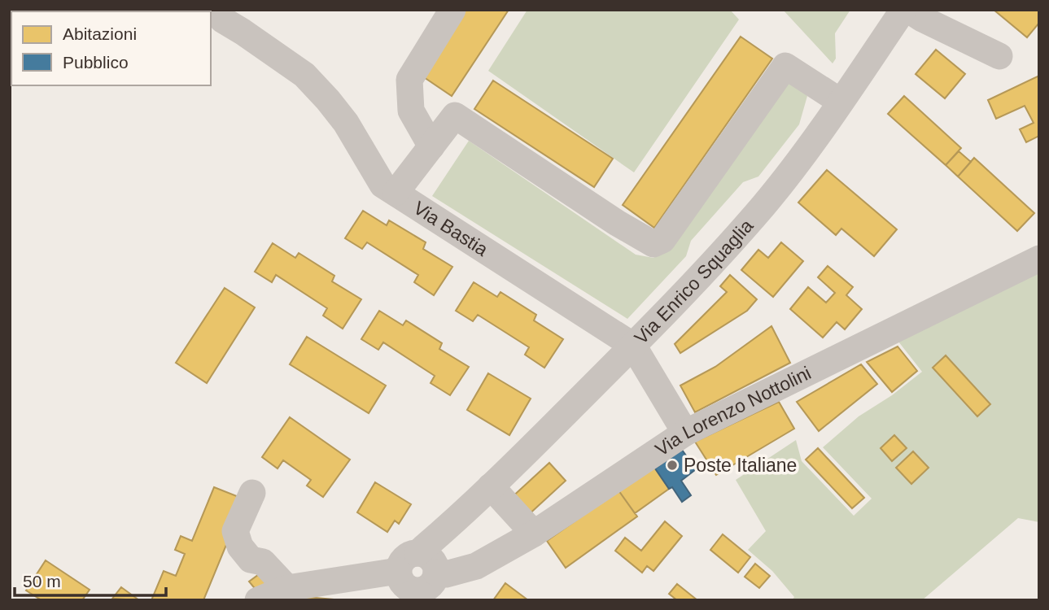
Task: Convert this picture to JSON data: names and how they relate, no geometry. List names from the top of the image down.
{
  "streets": {
    "street": ["Via Bastia", "Via Enrico Squaglia", "Via Lorenzo Nottolini"]
  },
  "crossings": [
    ["Via Bastia", "Via Enrico Squaglia"],
    ["Via Bastia", "Via Lorenzo Nottolini"],
    ["Via Enrico Squaglia", "Via Lorenzo Nottolini"]
  ],
  "places": ["Poste Italiane"],
  "legend": ["Abitazioni", "Pubblico"],
  "scale_bar": "50 m"
}
